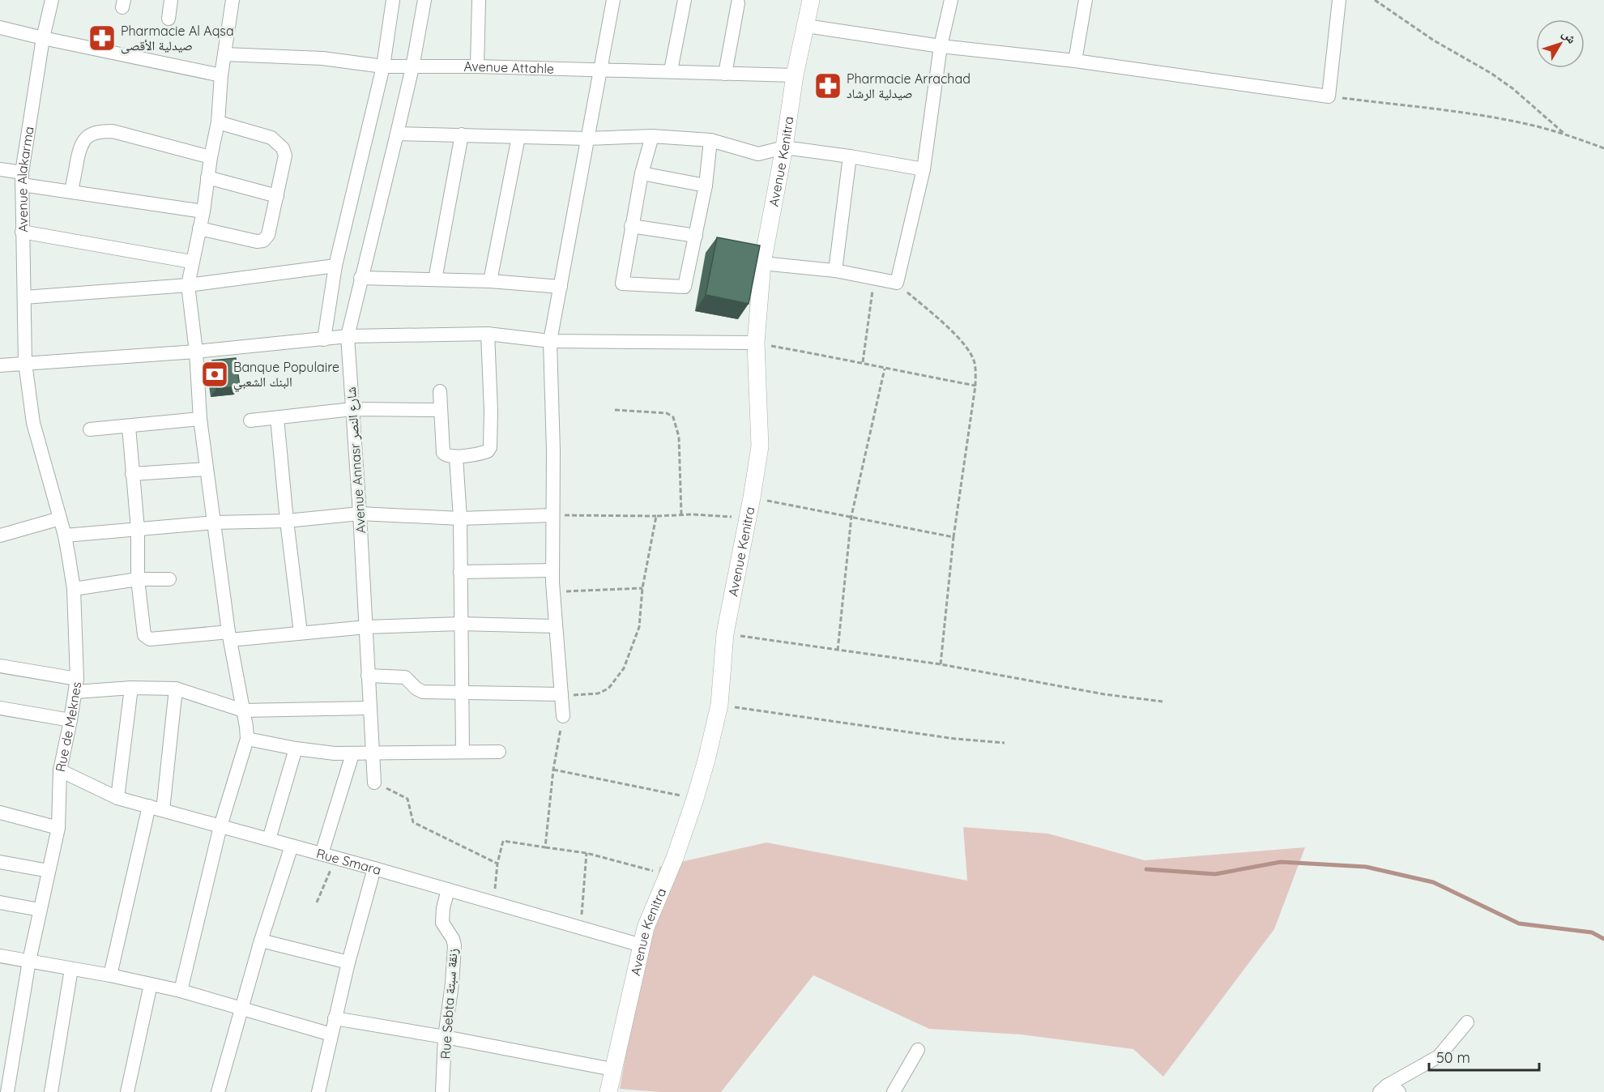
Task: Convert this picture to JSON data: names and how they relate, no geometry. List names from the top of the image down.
{
  "streets": {
    "street": [
      "Avenue Attahle",
      "Avenue Kenitra",
      "Avenue Alakarma",
      "Avenue Annasr شارع النصر",
      "Rue de Meknes",
      "Rue Smara",
      "Rue Sebta زنقة سبتة"
    ]
  },
  "crossings": [
    ["Avenue Attahle", "Avenue Kenitra"],
    ["Avenue Attahle", "Avenue Annasr شارع النصر"],
    ["Avenue Kenitra", "Rue Smara"],
    ["Avenue Alakarma", "Rue de Meknes"],
    ["Rue de Meknes", "Rue Smara"],
    ["Rue Smara", "Rue Sebta زنقة سبتة"]
  ],
  "places": {
    "pharmacy": ["Pharmacie Al Aqsa صيدلية الأقصى", "Pharmacie Arrachad صيدلية الرشاد"],
    "bank": ["Banque Populaire البنك الشعبي"]
  },
  "scale_bar": "50 m",
  "north": "top right"
}
